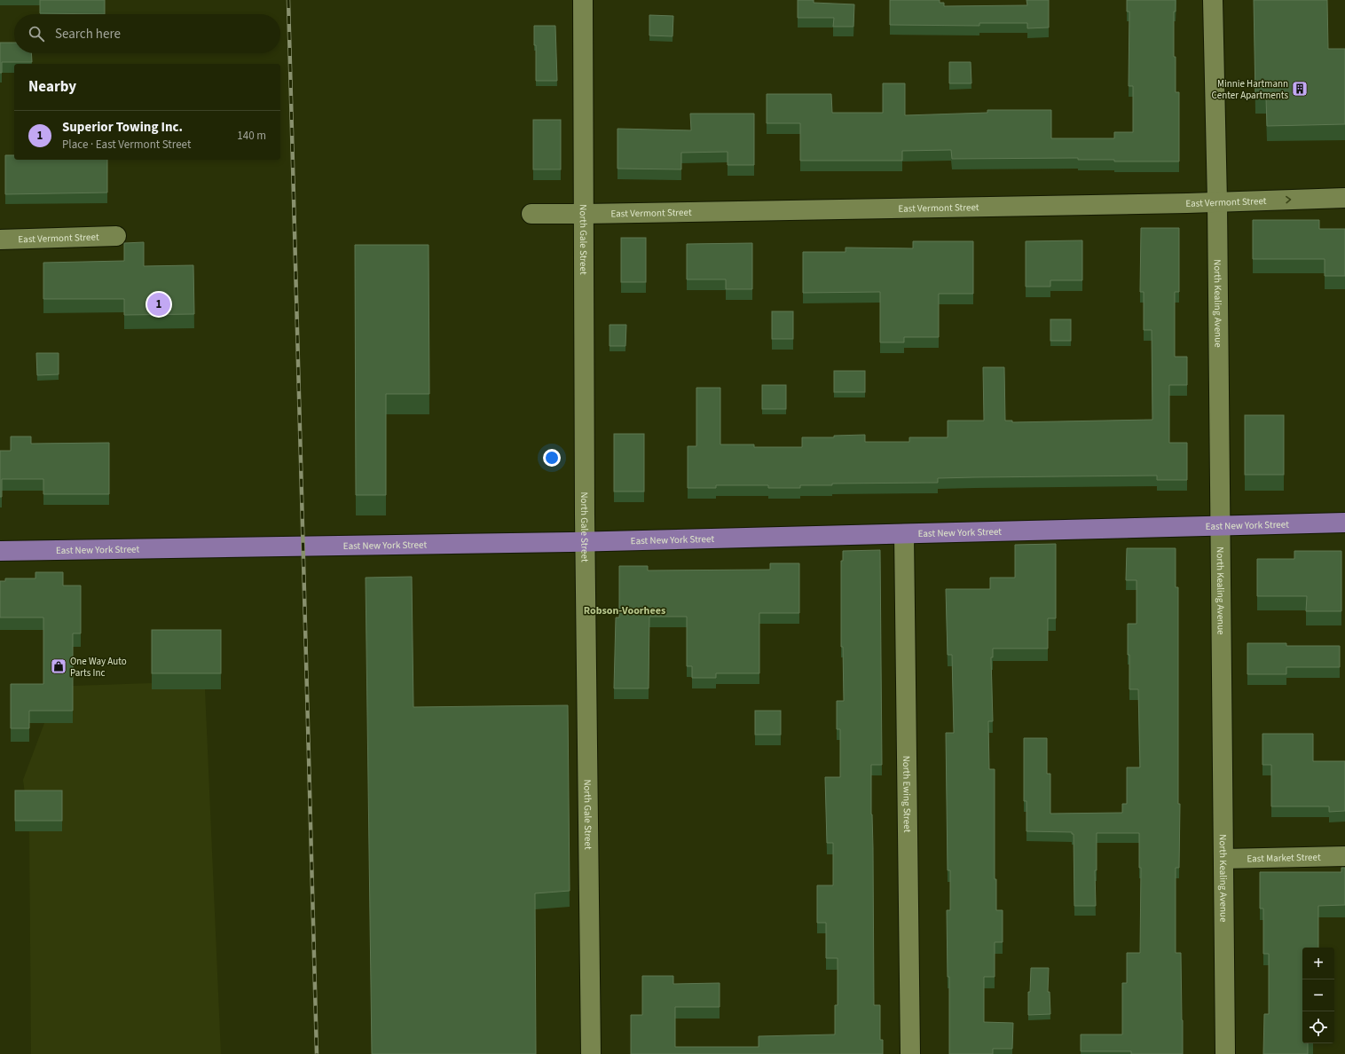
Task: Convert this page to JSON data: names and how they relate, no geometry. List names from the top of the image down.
{
  "streets": {
    "main road": ["East New York Street"],
    "street": [
      "East Vermont Street",
      "North Gale Street",
      "North Kealing Avenue",
      "North Ewing Street",
      "East Market Street"
    ]
  },
  "crossings": [
    ["East Vermont Street", "North Gale Street"],
    ["East Vermont Street", "North Kealing Avenue"],
    ["North Gale Street", "East New York Street"],
    ["North Kealing Avenue", "East New York Street"],
    ["North Kealing Avenue", "East Market Street"],
    ["East New York Street", "North Ewing Street"]
  ],
  "districts": ["Robson-Voorhees"],
  "places": {
    "building": ["Minnie Hartmann Center Apartments"],
    "shop": ["One Way Auto Parts Inc"]
  },
  "page": {
    "search": "Search here",
    "heading": "Nearby",
    "list": [
      {
        "mark": "1",
        "name": "Superior Towing Inc.",
        "note": "Place · East Vermont Street",
        "value": "140 m"
      }
    ],
    "pins": "1",
    "map_buttons": ["+", "−"]
  }
}
